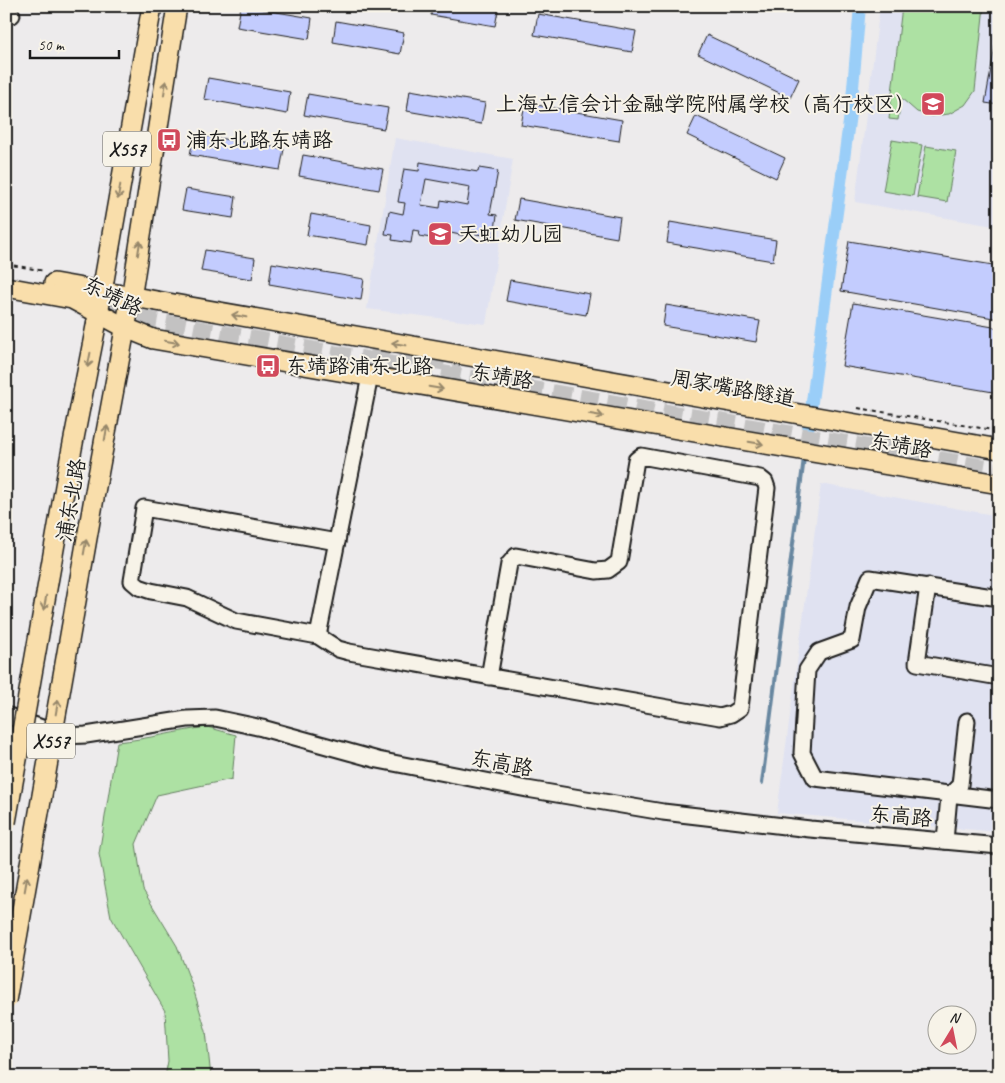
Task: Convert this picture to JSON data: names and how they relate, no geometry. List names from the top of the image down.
{
  "streets": {
    "main road": [
      "X557",
      "东靖路",
      "周家嘴路隧道",
      "浦东北路"
    ],
    "street": ["东高路"]
  },
  "crossings": [
    ["东靖路", "浦东北路"]
  ],
  "places": {
    "school or university": ["上海立信会计金融学院附属学校（高行校区）", "天虹幼儿园"],
    "bus stop": ["浦东北路东靖路", "东靖路浦东北路"]
  },
  "scale_bar": "50 m",
  "north": "top"
}
